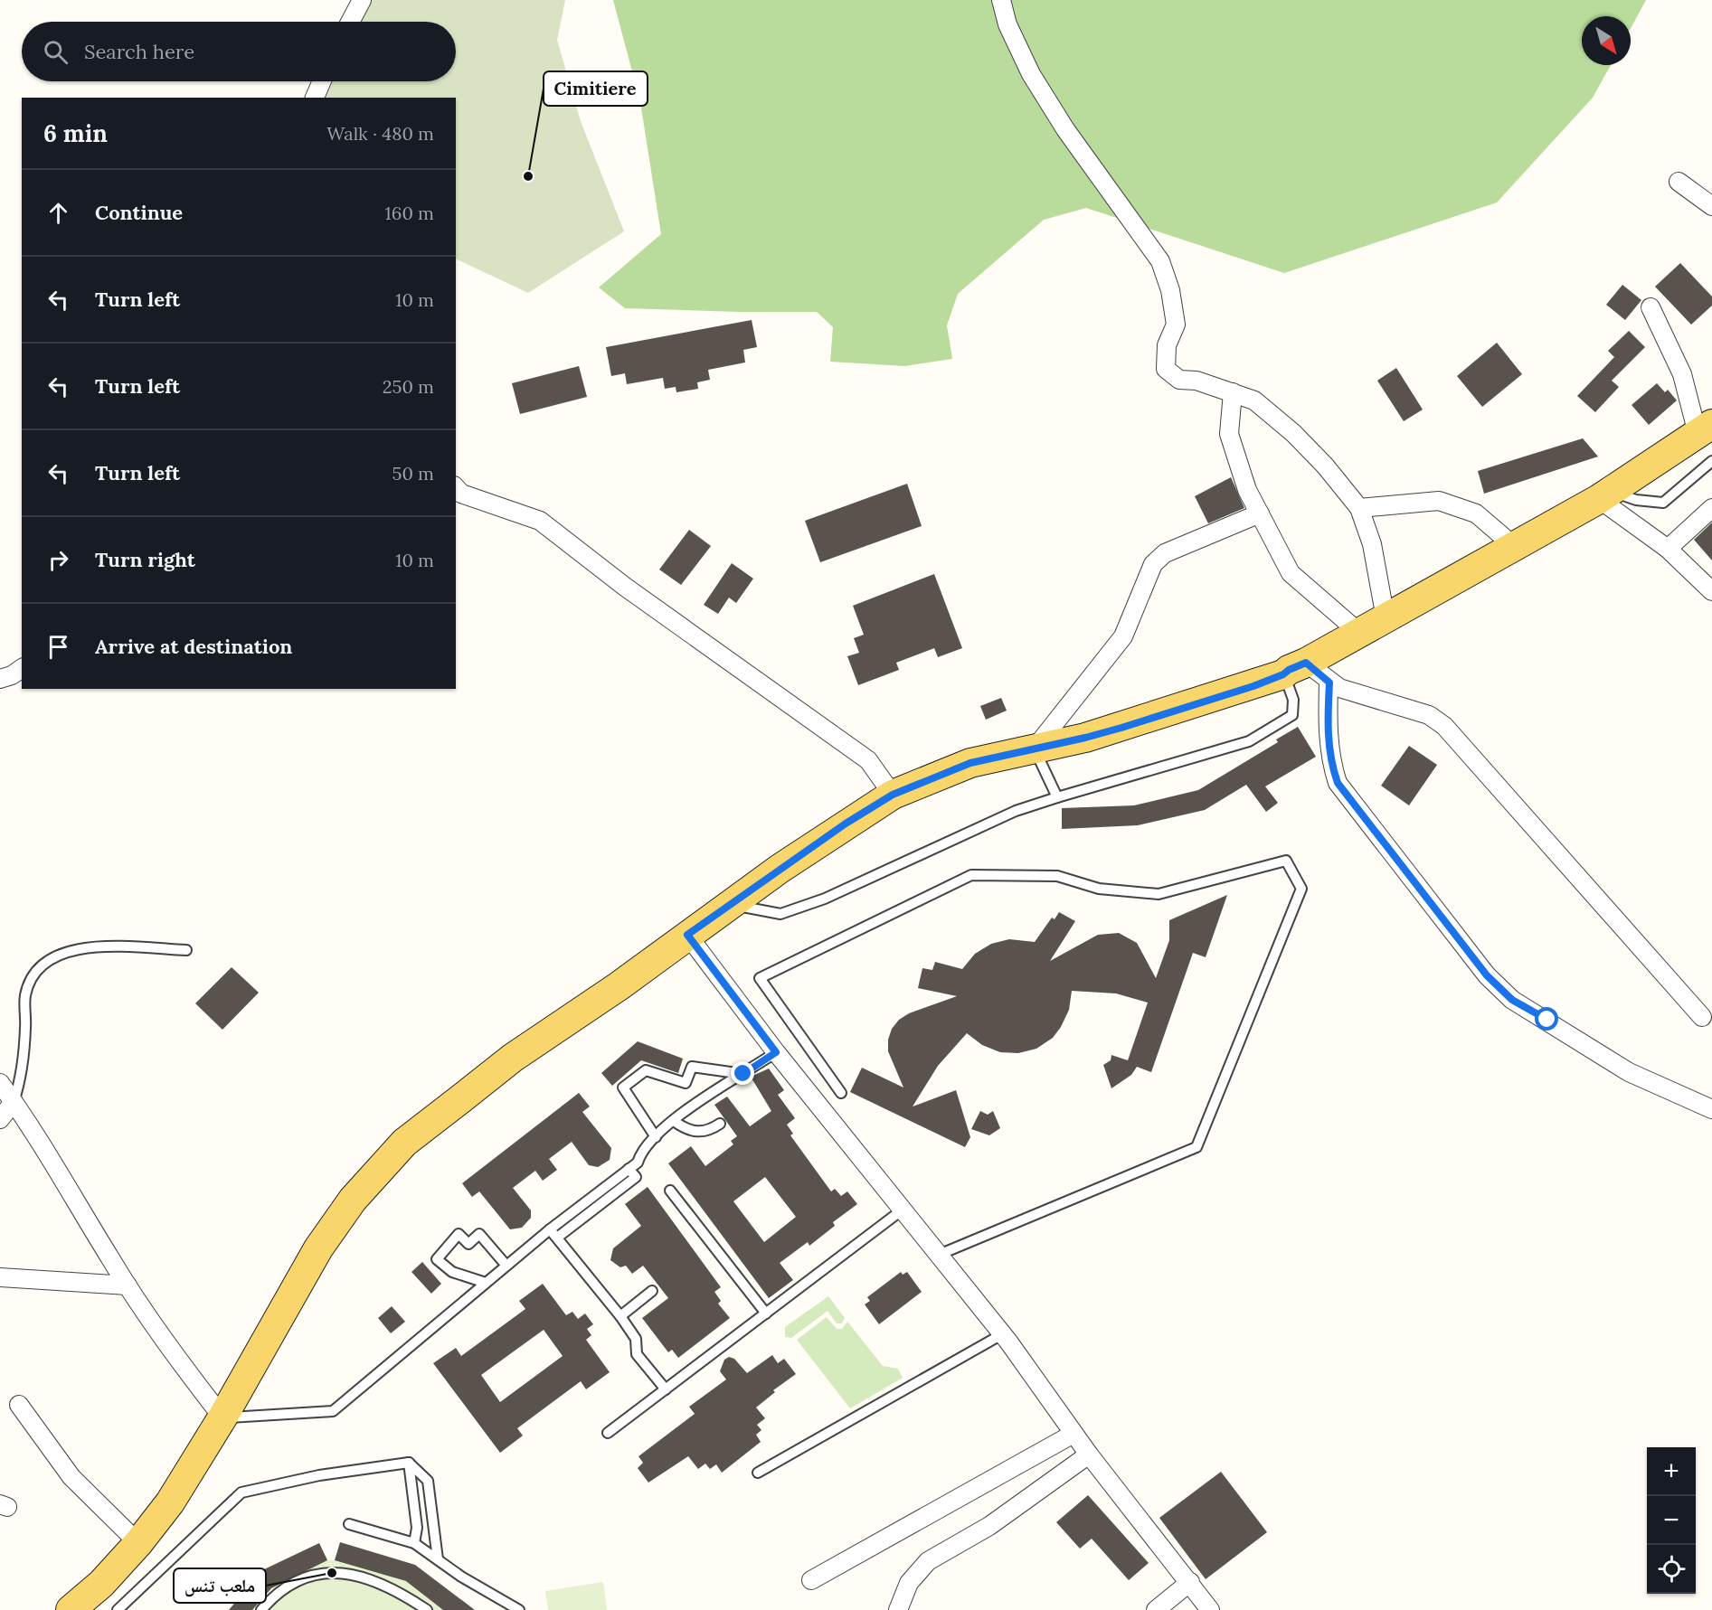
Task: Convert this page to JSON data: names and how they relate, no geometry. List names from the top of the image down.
{
  "places": ["Cimitiere", "ملعب تنس"],
  "north": "bottom right",
  "page": {
    "search": "Search here",
    "heading": ["6 min", "Walk · 480 m"],
    "list": [
      ["Continue", "160 m"],
      ["Turn left", "10 m"],
      ["Turn left", "250 m"],
      ["Turn left", "50 m"],
      ["Turn right", "10 m"],
      "Arrive at destination"
    ],
    "map_buttons": ["+", "−"]
  }
}
